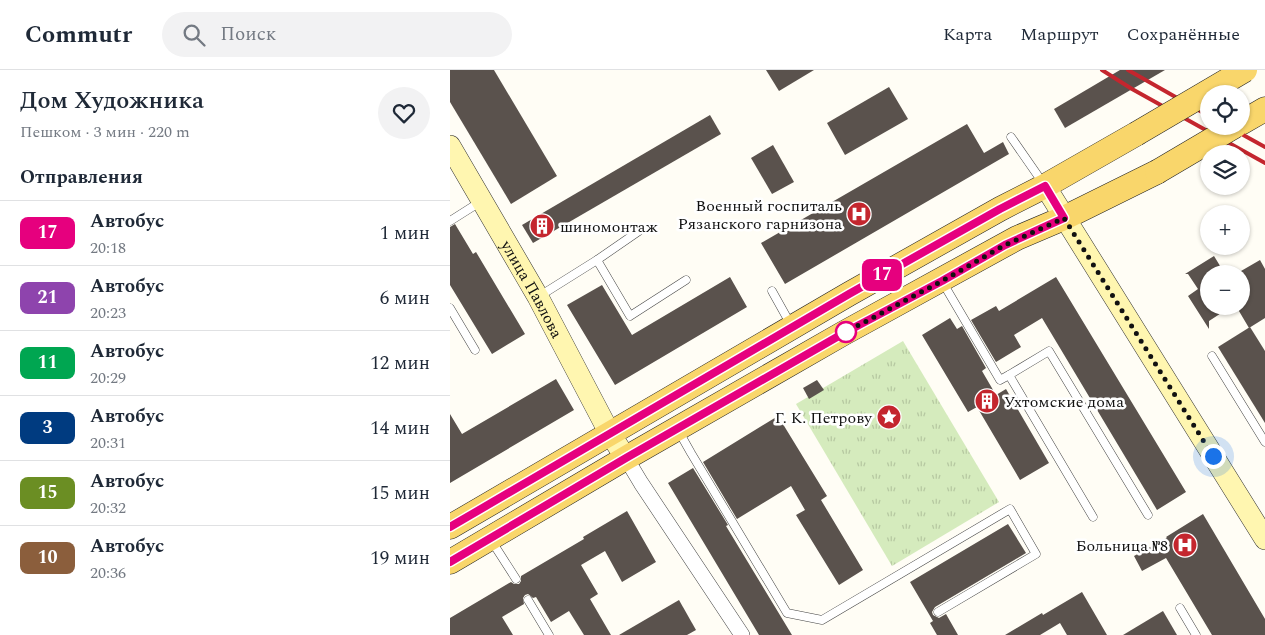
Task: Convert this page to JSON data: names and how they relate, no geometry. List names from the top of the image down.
{
  "streets": {
    "main road": ["улица Павлова"]
  },
  "places": {
    "hospital": ["Военный госпиталь Рязанского гарнизона", "Больница №8"],
    "building": ["шиномонтаж", "Ухтомские дома"],
    "place": ["Г. К. Петрову"]
  },
  "lines": ["bus line 17"],
  "page": {
    "header": "Commutr",
    "search": "Поиск",
    "nav": ["Карта", "Маршрут", "Сохранённые"],
    "heading": [
      ["Дом Художника", "Пешком · 3 мин · 220 m"],
      "Отправления"
    ],
    "on_map": "17",
    "map_buttons": ["+", "−"],
    "list": [
      {
        "mark": "17",
        "name": "Автобус",
        "note": "20:18",
        "value": "1 мин"
      },
      {
        "mark": "21",
        "name": "Автобус",
        "note": "20:23",
        "value": "6 мин"
      },
      {
        "mark": "11",
        "name": "Автобус",
        "note": "20:29",
        "value": "12 мин"
      },
      {
        "mark": "3",
        "name": "Автобус",
        "note": "20:31",
        "value": "14 мин"
      },
      {
        "mark": "15",
        "name": "Автобус",
        "note": "20:32",
        "value": "15 мин"
      },
      {
        "mark": "10",
        "name": "Автобус",
        "note": "20:36",
        "value": "19 мин"
      }
    ]
  }
}
